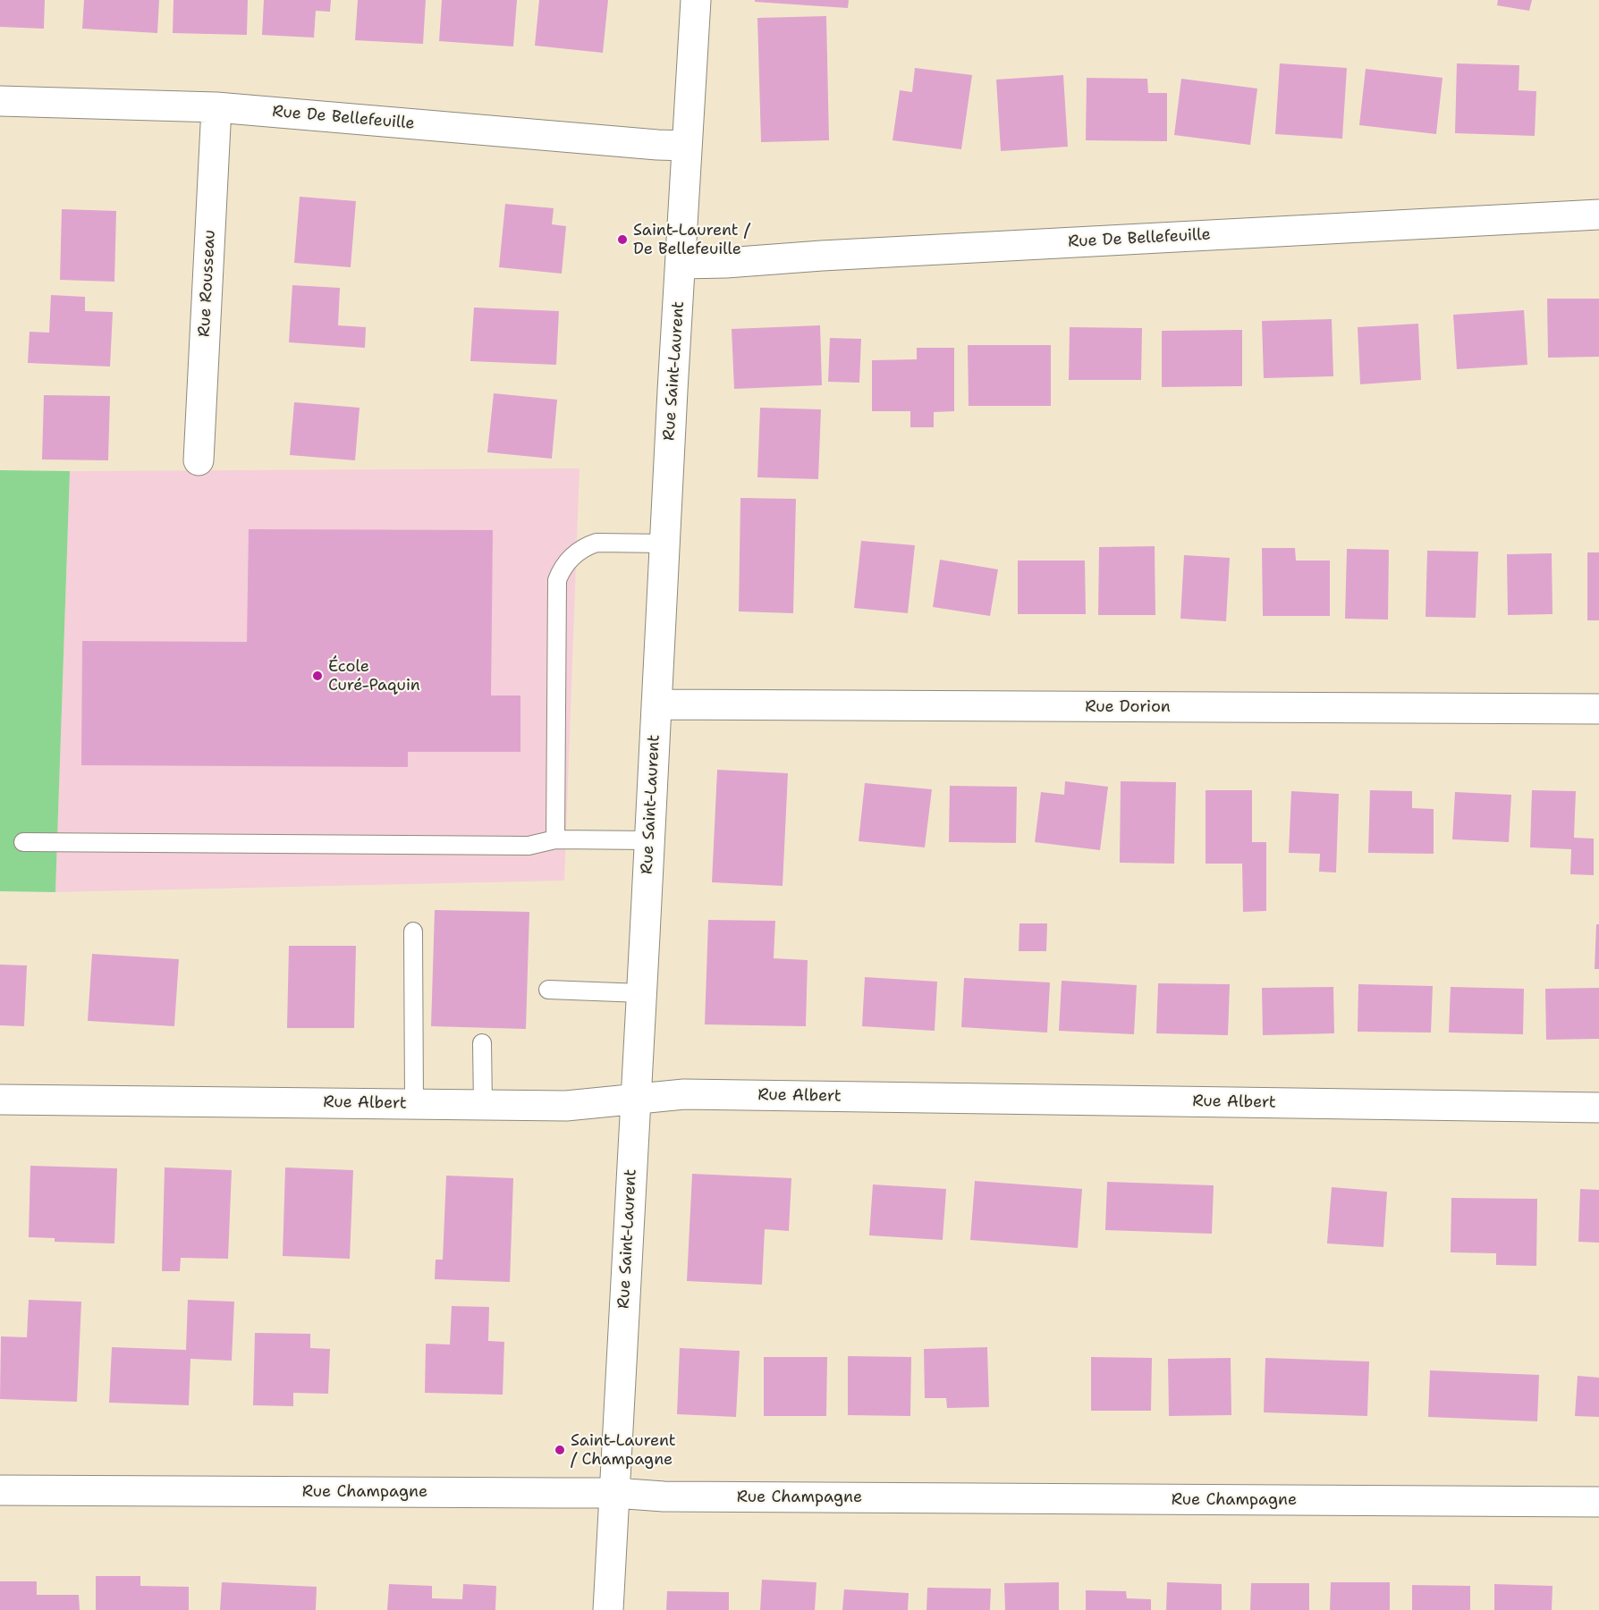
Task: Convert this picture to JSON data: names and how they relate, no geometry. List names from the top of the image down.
{
  "streets": {
    "street": [
      "Rue De Bellefeuille",
      "Rue Rousseau",
      "Rue Saint-Laurent",
      "Rue Dorion",
      "Rue Albert",
      "Rue Champagne"
    ]
  },
  "crossings": [
    ["Rue De Bellefeuille", "Rue Rousseau"],
    ["Rue De Bellefeuille", "Rue Saint-Laurent"],
    ["Rue Saint-Laurent", "Rue Dorion"],
    ["Rue Saint-Laurent", "Rue Albert"],
    ["Rue Saint-Laurent", "Rue Champagne"]
  ],
  "places": ["Saint-Laurent / De Bellefeuille", "École Curé-Paquin", "Saint-Laurent / Champagne"]
}
